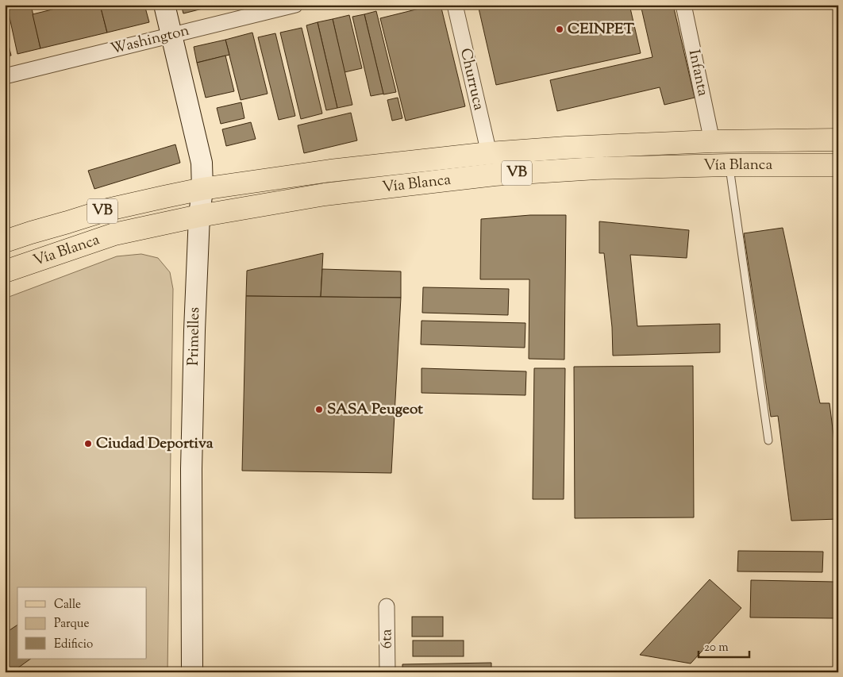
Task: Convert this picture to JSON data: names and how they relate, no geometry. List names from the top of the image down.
{
  "streets": {
    "main road": ["Vía Blanca", "VB", "Primelles"],
    "street": [
      "Washington",
      "Infanta",
      "Churruca",
      "6ta"
    ]
  },
  "crossings": [
    ["Washington", "Primelles"],
    ["Infanta", "Vía Blanca"],
    ["Churruca", "Vía Blanca"],
    ["Vía Blanca", "Primelles"]
  ],
  "places": ["CEINPET", "SASA Peugeot", "Ciudad Deportiva"],
  "legend": ["Calle", "Parque", "Edificio"],
  "scale_bar": "20 m"
}
